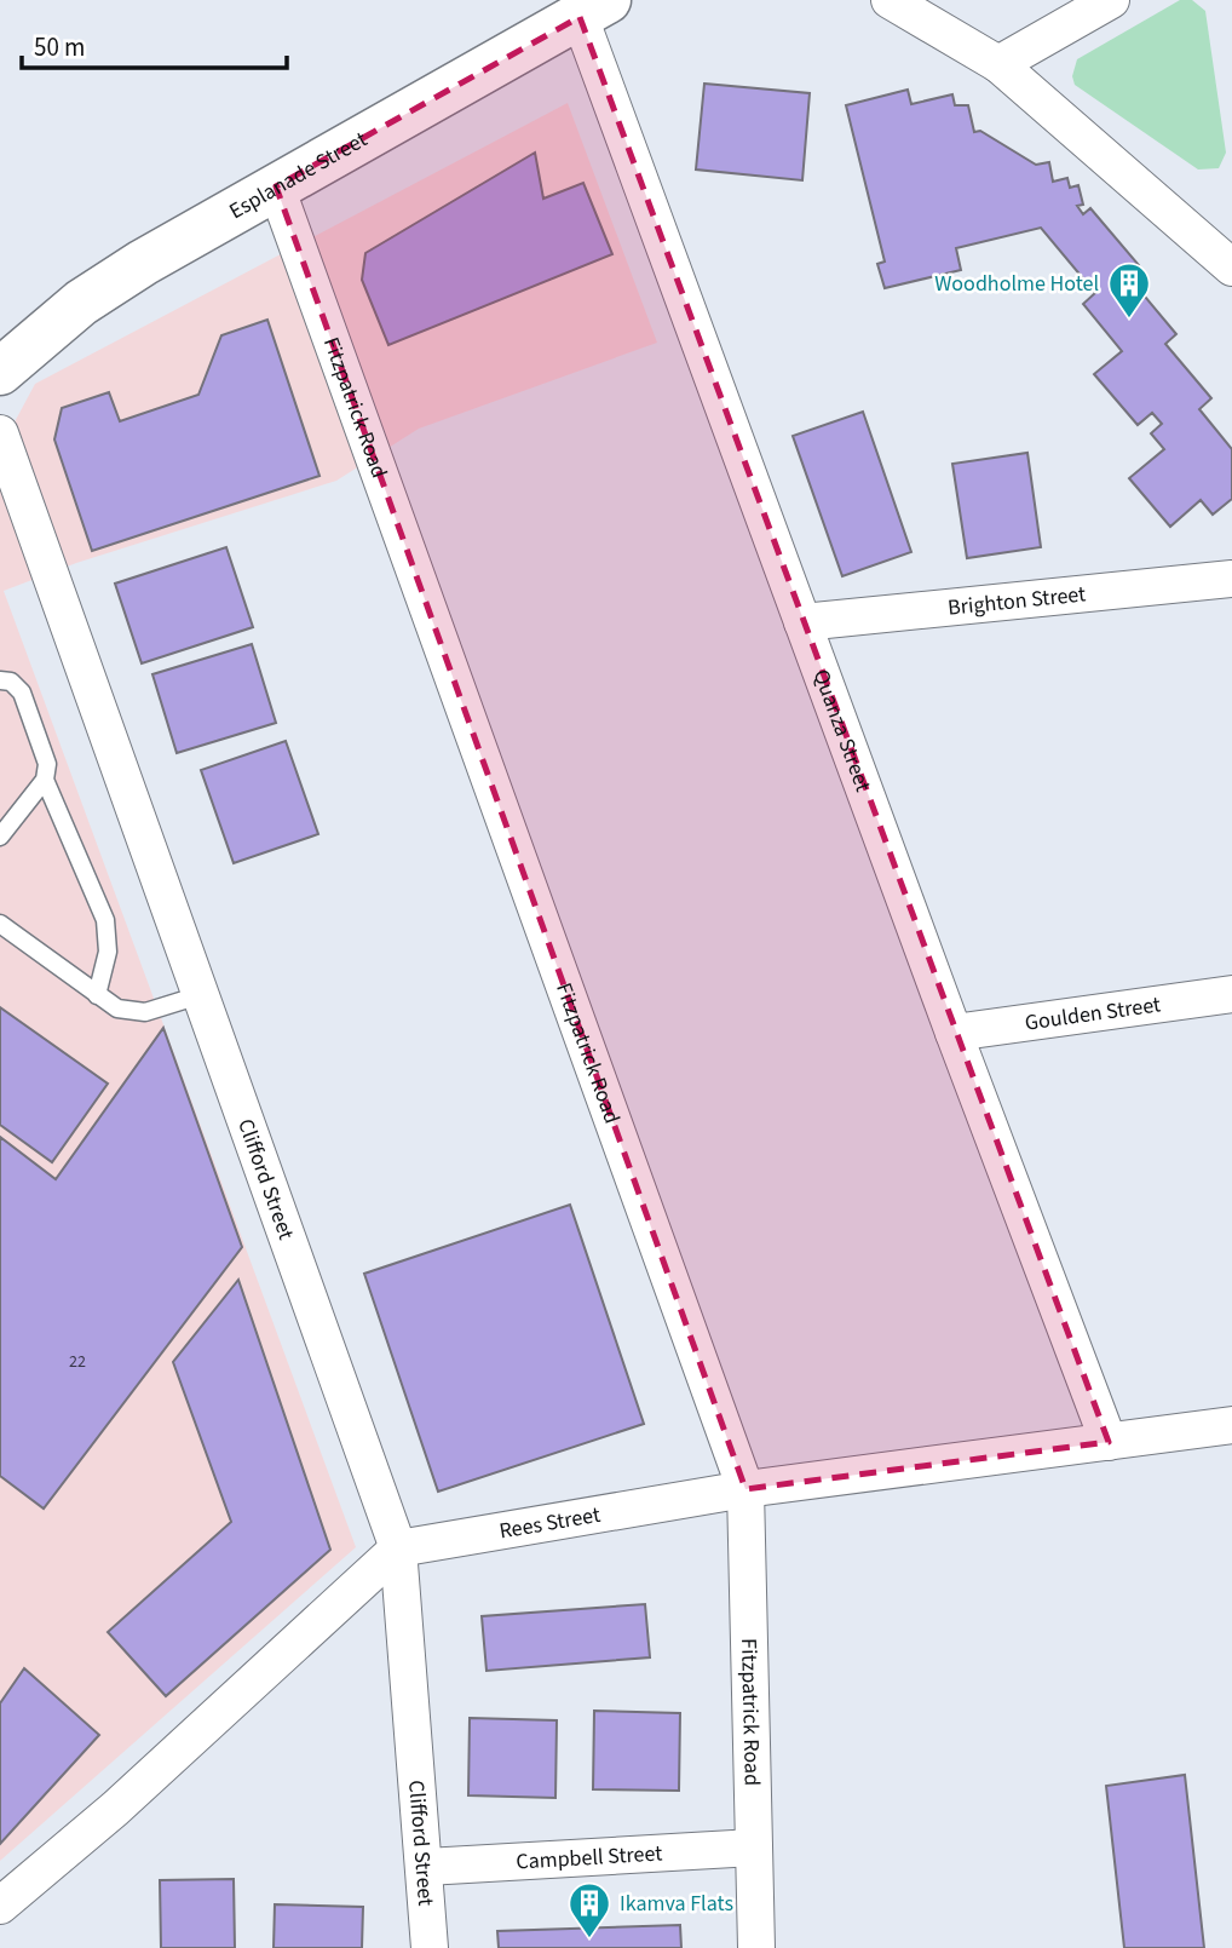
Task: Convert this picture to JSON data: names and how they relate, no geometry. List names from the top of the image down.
{
  "streets": {
    "street": [
      "Esplanade Street",
      "Fitzpatrick Road",
      "Brighton Street",
      "Quanza Street",
      "Goulden Street",
      "Clifford Street",
      "Rees Street",
      "Campbell Street"
    ]
  },
  "crossings": [
    ["Esplanade Street", "Fitzpatrick Road"],
    ["Esplanade Street", "Quanza Street"],
    ["Fitzpatrick Road", "Rees Street"],
    ["Fitzpatrick Road", "Campbell Street"],
    ["Brighton Street", "Quanza Street"],
    ["Quanza Street", "Goulden Street"],
    ["Quanza Street", "Rees Street"],
    ["Clifford Street", "Rees Street"],
    ["Clifford Street", "Campbell Street"]
  ],
  "places": {
    "building": ["Woodholme Hotel", "Ikamva Flats"]
  },
  "house_numbers": ["22"],
  "scale_bar": "50 m"
}
